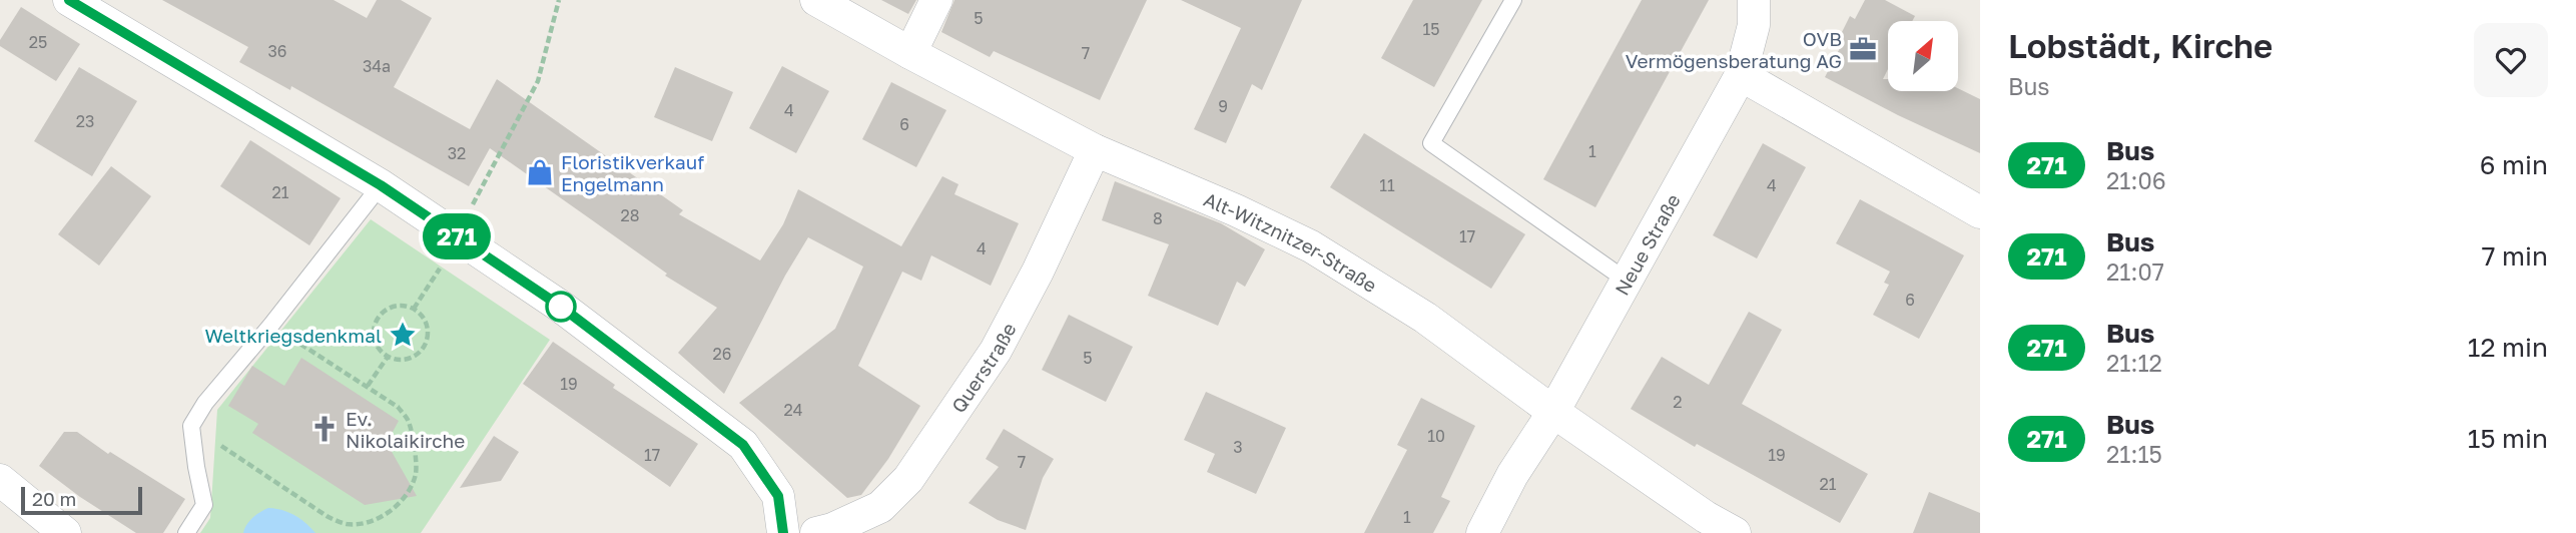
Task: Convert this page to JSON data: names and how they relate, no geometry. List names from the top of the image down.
{
  "streets": {
    "street": ["Alt-Witznitzer-Straße", "Neue Straße", "Querstraße"]
  },
  "crossings": [
    ["Alt-Witznitzer-Straße", "Neue Straße"],
    ["Alt-Witznitzer-Straße", "Querstraße"]
  ],
  "places": {
    "office": ["OVB Vermögensberatung AG"],
    "shop": ["Floristikverkauf Engelmann"],
    "place": ["Weltkriegsdenkmal"],
    "church": ["Ev. Nikolaikirche"]
  },
  "lines": ["bus line 271"],
  "house_numbers": [
    "5",
    "15",
    "25",
    "36",
    "7",
    "34a",
    "9",
    "4",
    "23",
    "6",
    "1",
    "32",
    "11",
    "4",
    "21",
    "28",
    "8",
    "17",
    "4",
    "6",
    "26",
    "5",
    "19",
    "2",
    "24",
    "10",
    "3",
    "17",
    "19",
    "7",
    "21",
    "1"
  ],
  "scale_bar": "20 m",
  "north": "top right",
  "page": {
    "on_map": "271",
    "heading": ["Lobstädt, Kirche", "Bus"],
    "list": [
      {
        "mark": "271",
        "name": "Bus",
        "note": "21:06",
        "value": "6 min"
      },
      {
        "mark": "271",
        "name": "Bus",
        "note": "21:07",
        "value": "7 min"
      },
      {
        "mark": "271",
        "name": "Bus",
        "note": "21:12",
        "value": "12 min"
      },
      {
        "mark": "271",
        "name": "Bus",
        "note": "21:15",
        "value": "15 min"
      }
    ],
    "scale": "20 m"
  }
}
